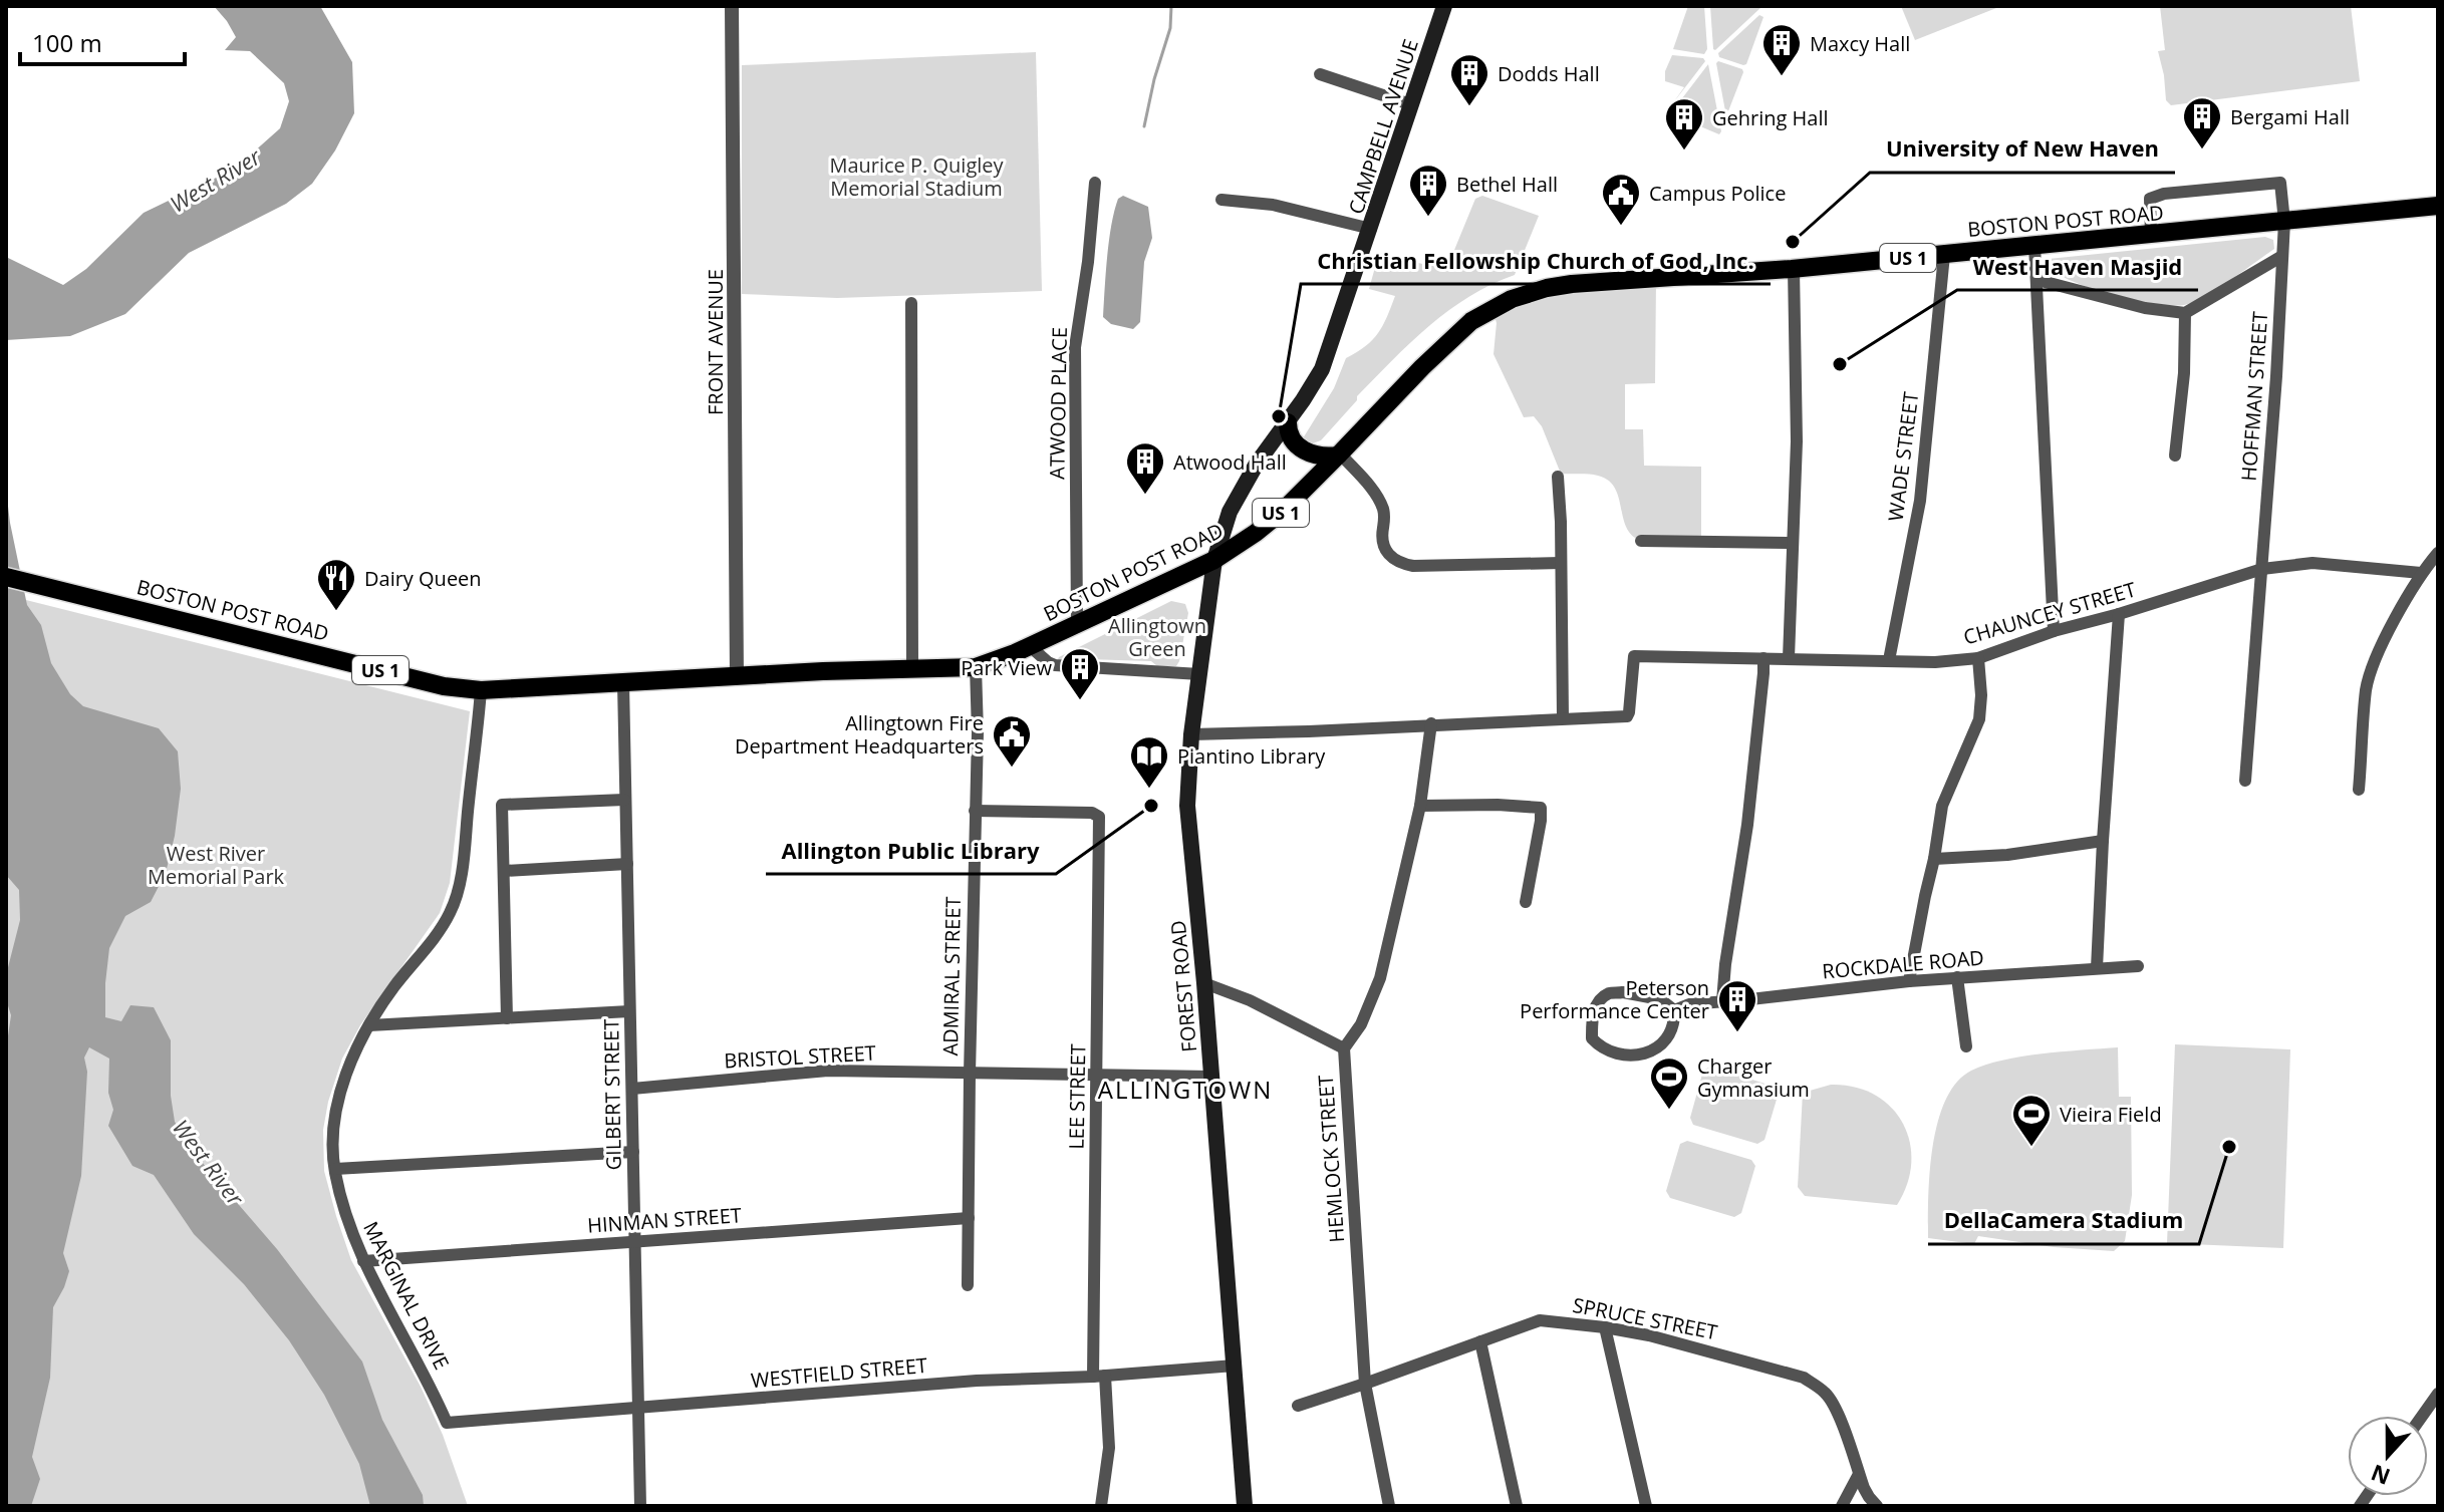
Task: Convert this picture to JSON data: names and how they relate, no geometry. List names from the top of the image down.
{
  "streets": {
    "main road": [
      "CAMPBELL AVENUE",
      "BOSTON POST ROAD",
      "US 1",
      "FOREST ROAD"
    ],
    "street": [
      "FRONT AVENUE",
      "HOFFMAN STREET",
      "ATWOOD PLACE",
      "WADE STREET",
      "CHAUNCEY STREET",
      "ROCKDALE ROAD",
      "ADMIRAL STREET",
      "BRISTOL STREET",
      "GILBERT STREET",
      "LEE STREET",
      "HEMLOCK STREET",
      "HINMAN STREET",
      "MARGINAL DRIVE",
      "SPRUCE STREET",
      "WESTFIELD STREET"
    ]
  },
  "crossings": [
    ["CAMPBELL AVENUE", "BOSTON POST ROAD"],
    ["CAMPBELL AVENUE", "FOREST ROAD"],
    ["BOSTON POST ROAD", "FRONT AVENUE"],
    ["BOSTON POST ROAD", "HOFFMAN STREET"],
    ["BOSTON POST ROAD", "ATWOOD PLACE"],
    ["BOSTON POST ROAD", "WADE STREET"],
    ["BOSTON POST ROAD", "ADMIRAL STREET"],
    ["BOSTON POST ROAD", "FOREST ROAD"],
    ["BOSTON POST ROAD", "GILBERT STREET"],
    ["BOSTON POST ROAD", "MARGINAL DRIVE"],
    ["HOFFMAN STREET", "CHAUNCEY STREET"],
    ["WADE STREET", "CHAUNCEY STREET"],
    ["ADMIRAL STREET", "BRISTOL STREET"],
    ["ADMIRAL STREET", "LEE STREET"],
    ["ADMIRAL STREET", "HINMAN STREET"],
    ["FOREST ROAD", "BRISTOL STREET"],
    ["FOREST ROAD", "WESTFIELD STREET"],
    ["BRISTOL STREET", "GILBERT STREET"],
    ["BRISTOL STREET", "LEE STREET"],
    ["GILBERT STREET", "HINMAN STREET"],
    ["GILBERT STREET", "WESTFIELD STREET"],
    ["LEE STREET", "WESTFIELD STREET"],
    ["HEMLOCK STREET", "SPRUCE STREET"],
    ["HINMAN STREET", "MARGINAL DRIVE"],
    ["MARGINAL DRIVE", "WESTFIELD STREET"]
  ],
  "districts": ["ALLINGTOWN"],
  "water": ["West River"],
  "parks": ["Maurice P. Quigley Memorial Stadium", "Allingtown Green", "West River Memorial Park"],
  "places": {
    "building": [
      "Maxcy Hall",
      "Dodds Hall",
      "Bergami Hall",
      "Gehring Hall",
      "Bethel Hall",
      "Atwood Hall",
      "Park View",
      "Peterson Performance Center"
    ],
    "public building": ["Campus Police", "Allingtown Fire Department Headquarters"],
    "other": [
      "University of New Haven",
      "West Haven Masjid",
      "Christian Fellowship Church of God, Inc.",
      "Allington Public Library",
      "DellaCamera Stadium"
    ],
    "restaurant": ["Dairy Queen"],
    "library": ["Piantino Library"],
    "sports": ["Charger Gymnasium", "Vieira Field"]
  },
  "scale_bar": "100 m",
  "north": "bottom"
}
